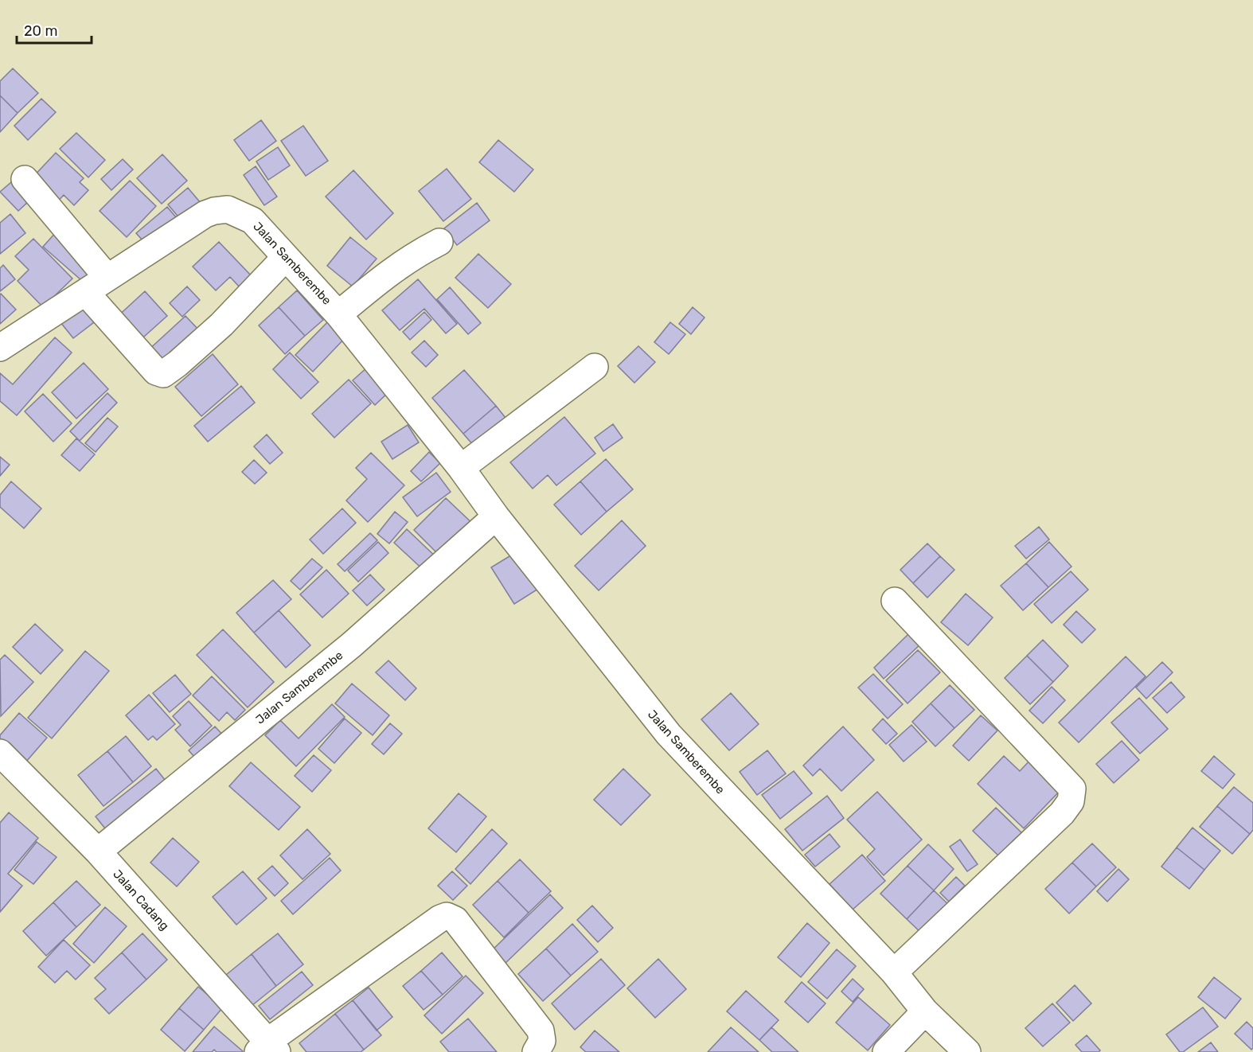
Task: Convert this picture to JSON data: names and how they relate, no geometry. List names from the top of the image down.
{
  "streets": {
    "street": ["Jalan Samberembe", "Jalan Cadang"]
  },
  "crossings": [
    ["Jalan Samberembe", "Jalan Cadang"]
  ],
  "scale_bar": "20 m"
}
